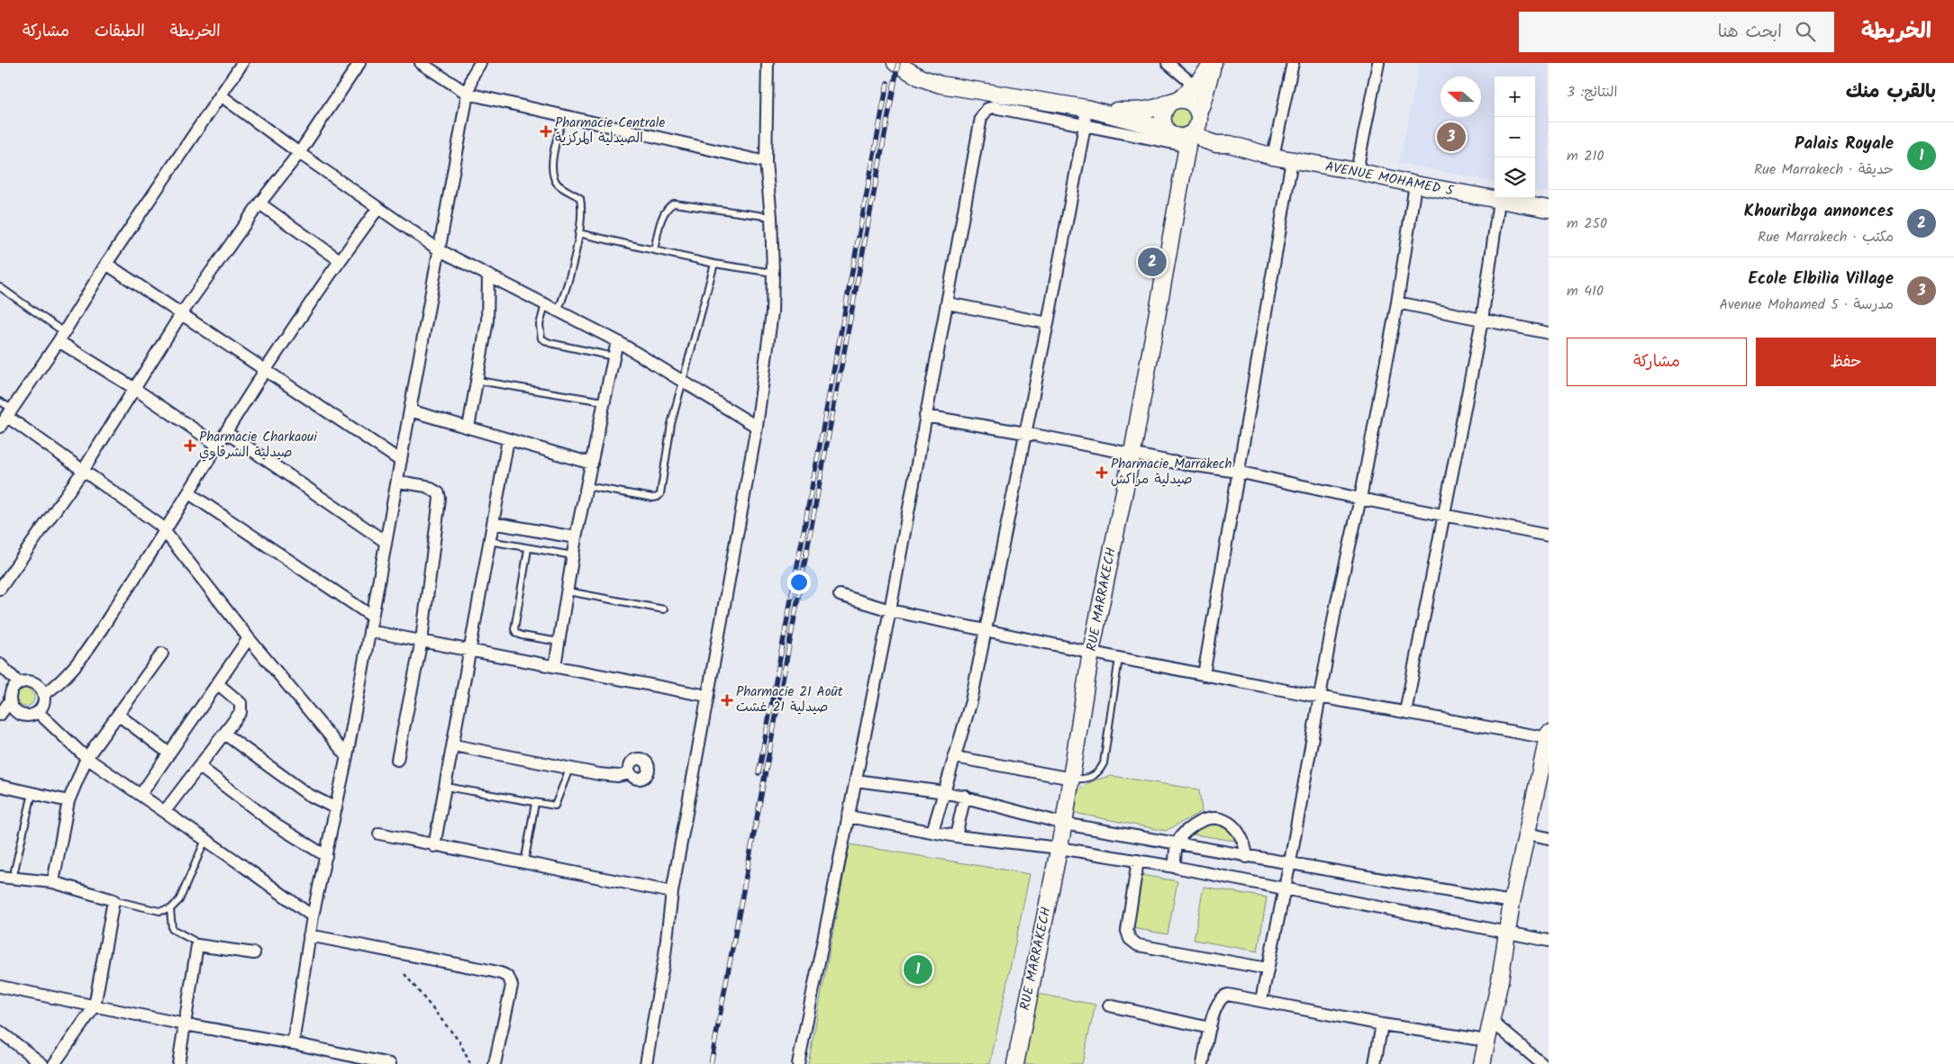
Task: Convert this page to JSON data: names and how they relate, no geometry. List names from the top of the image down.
{
  "streets": {
    "street": ["AVENUE MOHAMED 5", "RUE MARRAKECH"]
  },
  "crossings": [
    ["AVENUE MOHAMED 5", "RUE MARRAKECH"]
  ],
  "places": {
    "health": [
      "Pharmacie Centrale الصيدلية المركزية",
      "Pharmacie Charkaoui صيدلية الشرقاوي",
      "Pharmacie Marrakech صيدلية مراكش",
      "Pharmacie 21 Août صيدلية 21 غشت"
    ]
  },
  "north": "left",
  "page": {
    "header": "الخريطة",
    "search": "ابحث هنا",
    "nav": ["الخريطة", "الطبقات", "مشاركة"],
    "heading": ["بالقرب منك", "النتائج: 3"],
    "map_buttons": ["+", "−"],
    "pins": ["3", "2", "1"],
    "list": [
      {
        "mark": "1",
        "name": "Palais Royale",
        "note": "حديقة · Rue Marrakech",
        "value": "210 m"
      },
      {
        "mark": "2",
        "name": "Khouribga annonces",
        "note": "مكتب · Rue Marrakech",
        "value": "250 m"
      },
      {
        "mark": "3",
        "name": "Ecole Elbilia Village",
        "note": "مدرسة · Avenue Mohamed 5",
        "value": "410 m"
      }
    ],
    "buttons": ["حفظ", "مشاركة"]
  }
}
